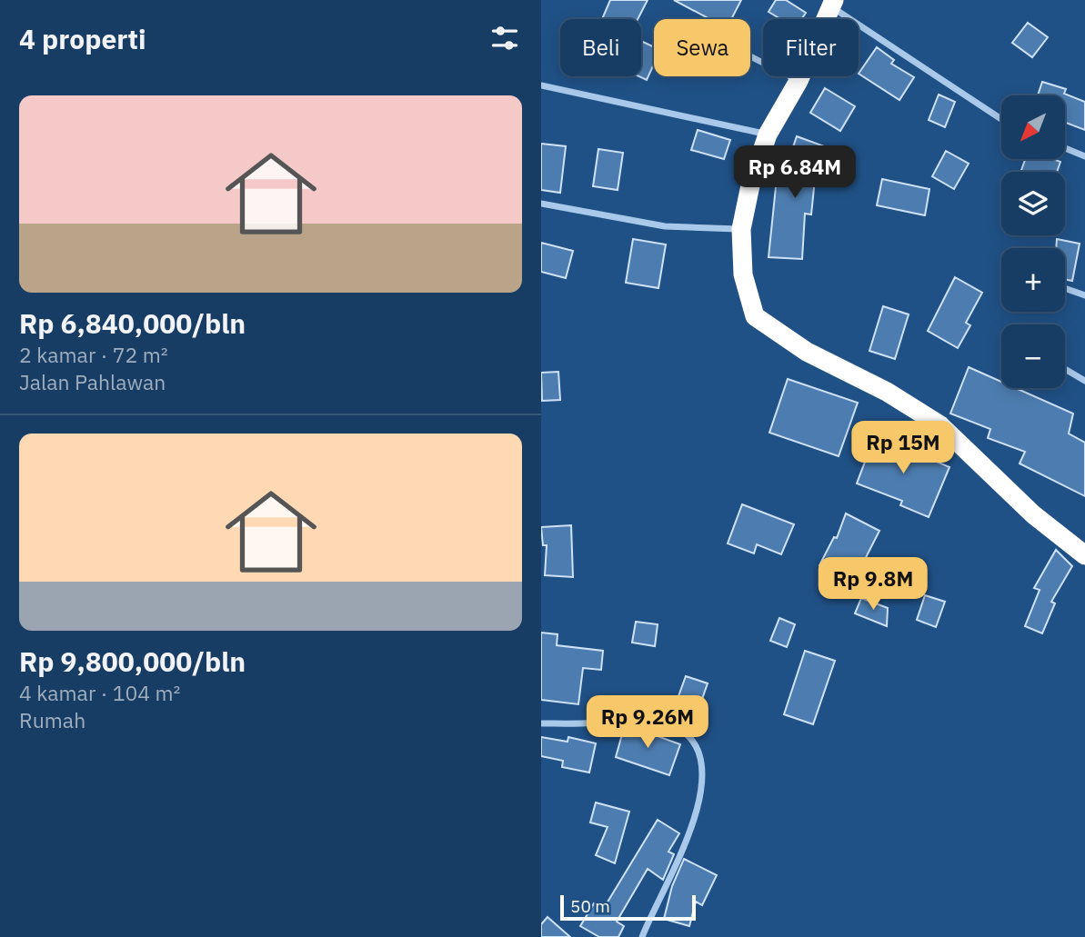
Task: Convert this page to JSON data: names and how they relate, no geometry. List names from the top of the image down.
{
  "scale_bar": "50 m",
  "north": "bottom left",
  "page": {
    "heading": "4 properti",
    "chip": ["Beli", "Sewa", "Filter"],
    "list": [
      {
        "name": "Rp 6,840,000/bln",
        "note": "2 kamar · 72 m² · Jalan Pahlawan"
      },
      {
        "name": "Rp 9,800,000/bln",
        "note": "4 kamar · 104 m² · Rumah"
      }
    ],
    "map_buttons": ["+", "−"],
    "price": [
      "Rp 6.84M",
      "Rp 15M",
      "Rp 9.8M",
      "Rp 9.26M"
    ],
    "scale": "50 m"
  }
}
